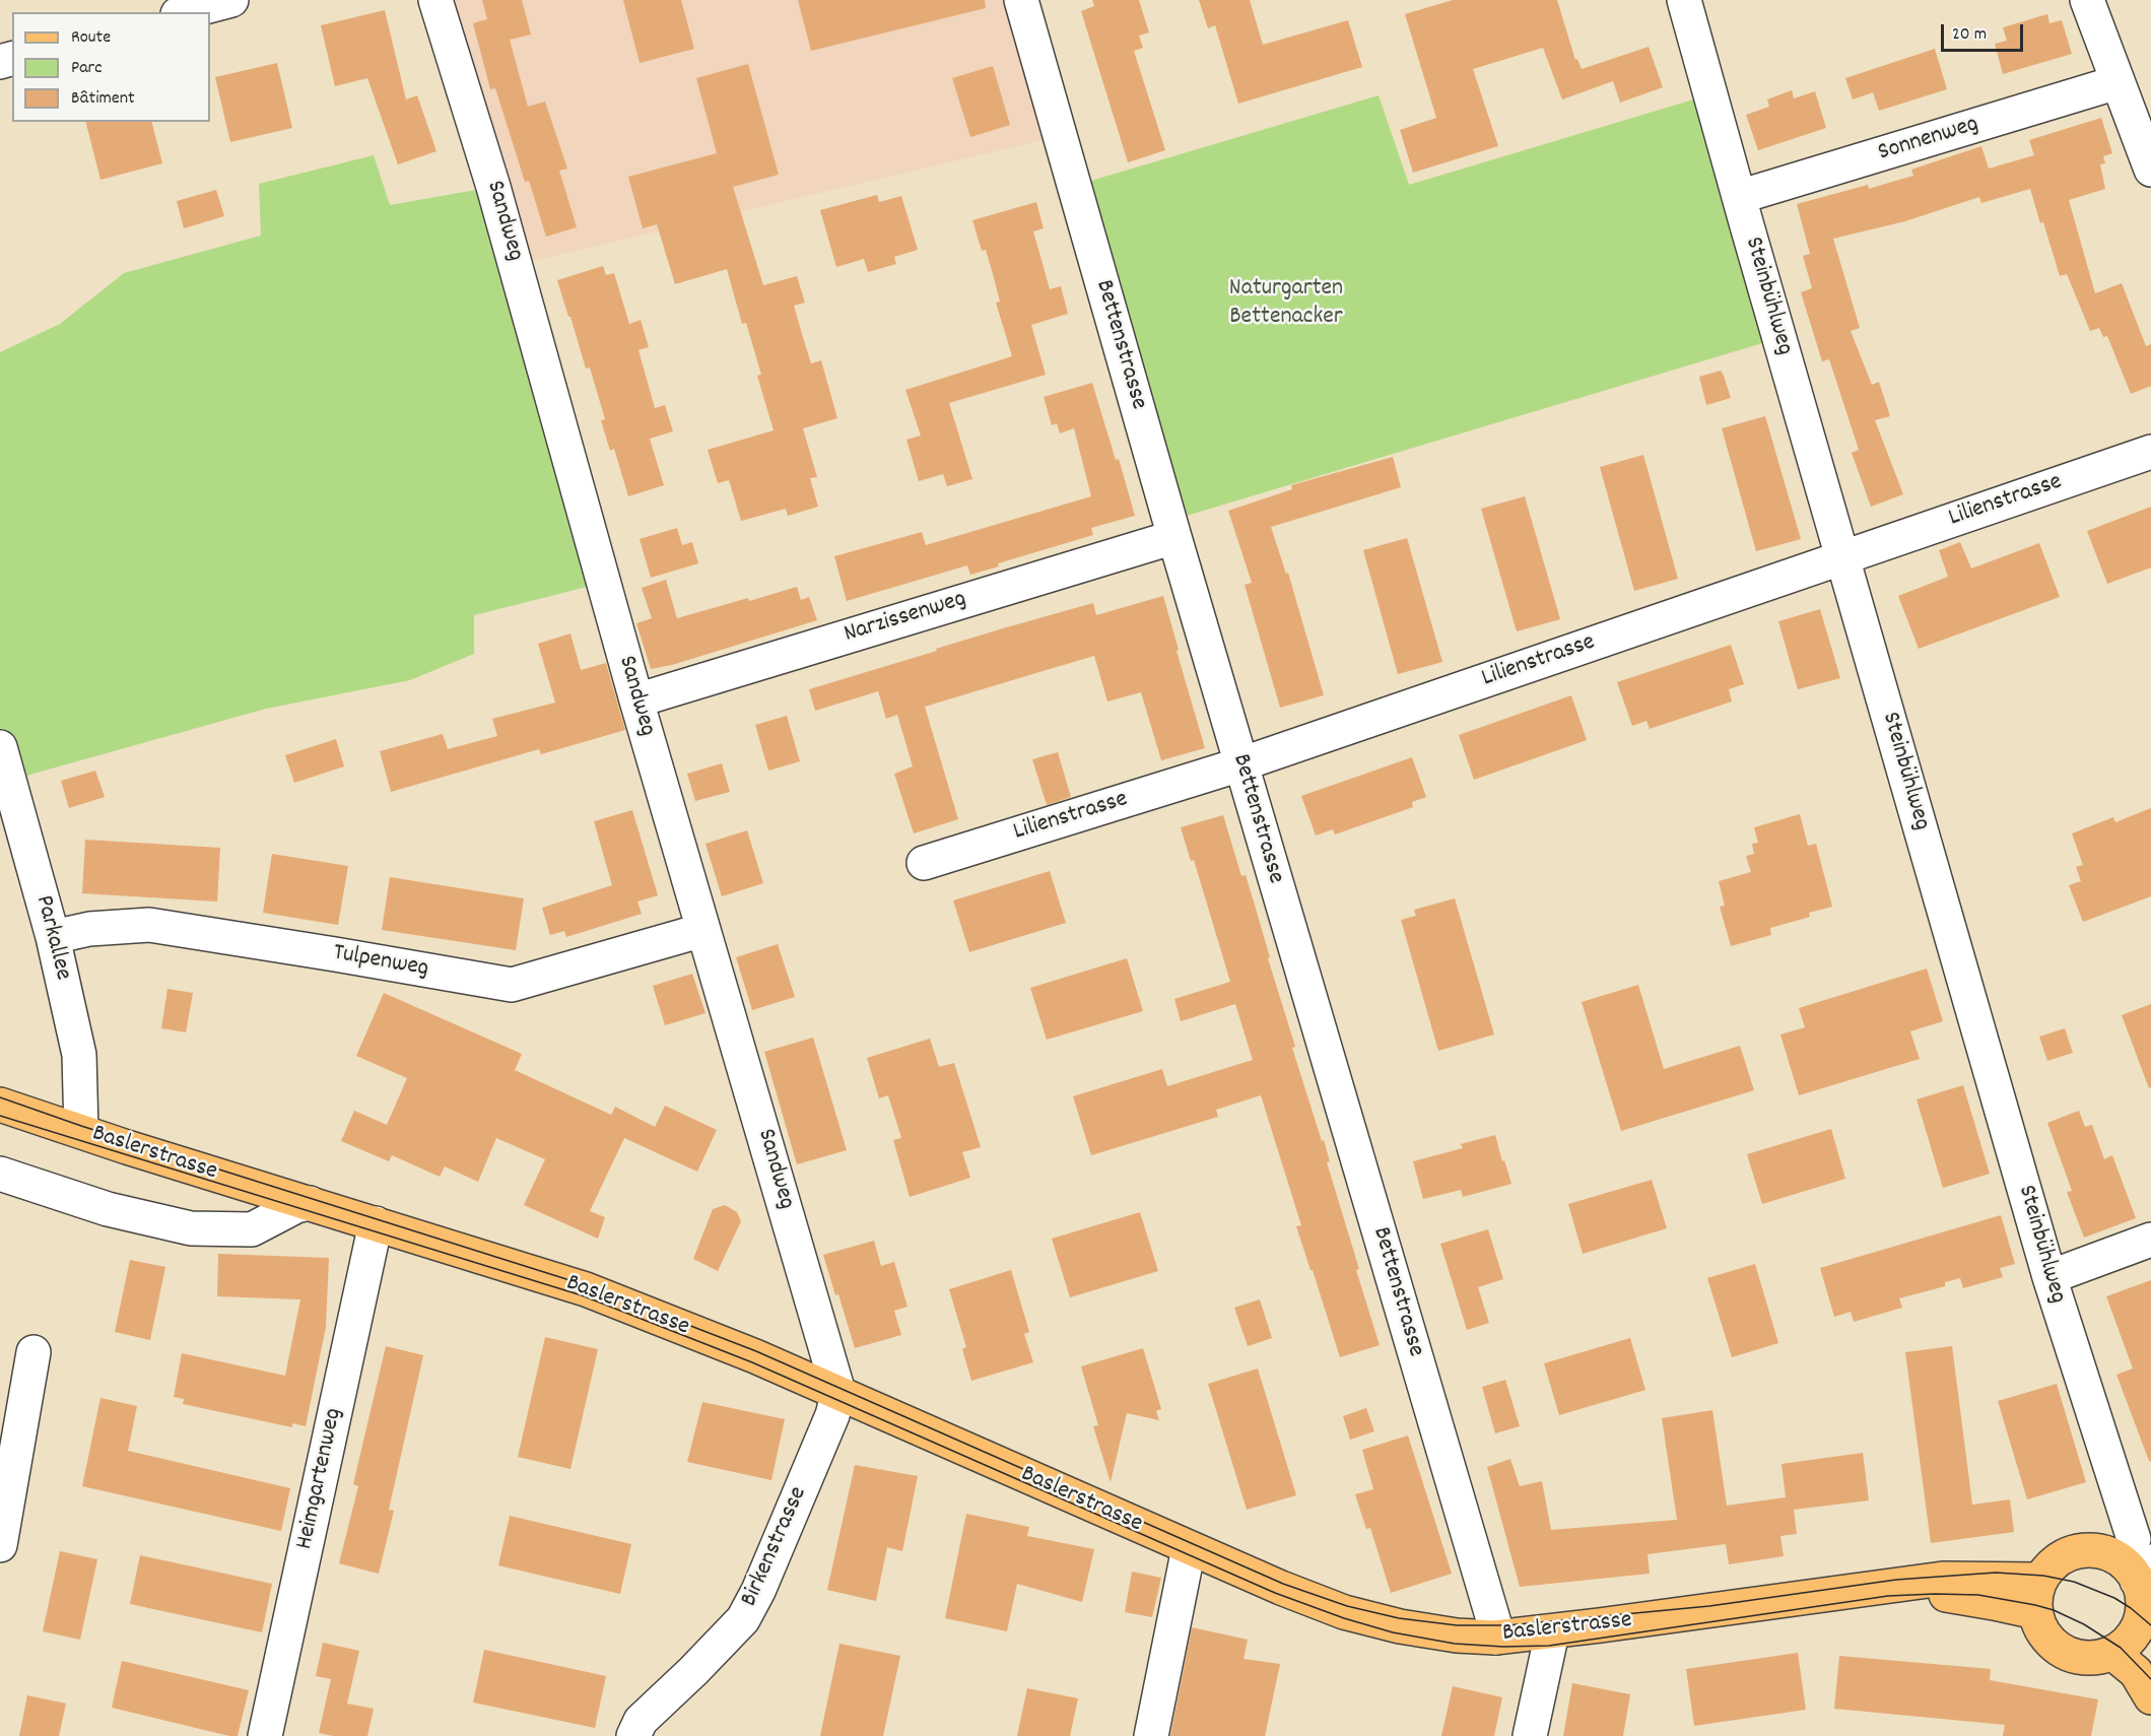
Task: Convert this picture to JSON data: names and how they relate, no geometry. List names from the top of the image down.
{
  "streets": {
    "main road": ["Baslerstrasse"],
    "street": [
      "Sonnenweg",
      "Sandweg",
      "Steinbühlweg",
      "Bettenstrasse",
      "Lilienstrasse",
      "Narzissenweg",
      "Parkallee",
      "Tulpenweg",
      "Heimgartenweg",
      "Birkenstrasse"
    ]
  },
  "crossings": [
    ["Sonnenweg", "Steinbühlweg"],
    ["Sandweg", "Narzissenweg"],
    ["Sandweg", "Tulpenweg"],
    ["Sandweg", "Baslerstrasse"],
    ["Sandweg", "Birkenstrasse"],
    ["Steinbühlweg", "Lilienstrasse"],
    ["Steinbühlweg", "Baslerstrasse"],
    ["Bettenstrasse", "Lilienstrasse"],
    ["Bettenstrasse", "Narzissenweg"],
    ["Bettenstrasse", "Baslerstrasse"],
    ["Parkallee", "Tulpenweg"],
    ["Parkallee", "Baslerstrasse"],
    ["Baslerstrasse", "Heimgartenweg"],
    ["Baslerstrasse", "Birkenstrasse"]
  ],
  "parks": ["Naturgarten Bettenacker"],
  "legend": ["Route", "Parc", "Bâtiment"],
  "scale_bar": "20 m"
}
